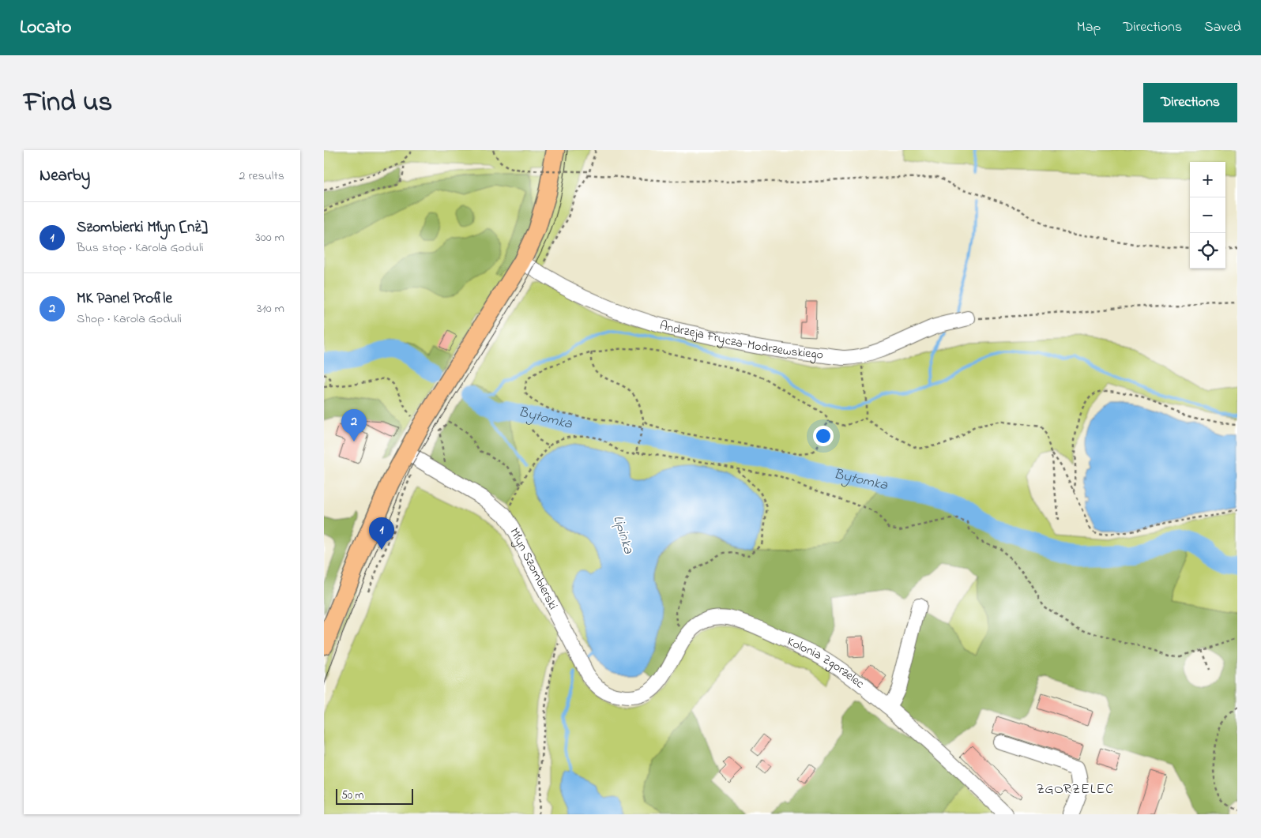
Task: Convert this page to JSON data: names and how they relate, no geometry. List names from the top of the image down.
{
  "streets": {
    "street": ["Andrzeja Frycza-Modrzewskiego", "Młyn Szombierski", "Kolonia Zgorzelec"]
  },
  "crossings": [
    ["Młyn Szombierski", "Kolonia Zgorzelec"]
  ],
  "districts": ["ZGORZELEC"],
  "water": ["Bytomka", "Lipinka"],
  "scale_bar": "50 m",
  "page": {
    "header": "Locato",
    "nav": ["Map", "Directions", "Saved"],
    "title": "Find us",
    "buttons": "Directions",
    "heading": ["Nearby", "2 results"],
    "map_buttons": ["+", "−"],
    "list": [
      {
        "mark": "1",
        "name": "Szombierki Młyn [nż]",
        "note": "Bus stop · Karola Goduli",
        "value": "300 m"
      },
      {
        "mark": "2",
        "name": "MK Panel Profile",
        "note": "Shop · Karola Goduli",
        "value": "310 m"
      }
    ],
    "pins": ["2", "1"],
    "scale": "50 m"
  }
}
